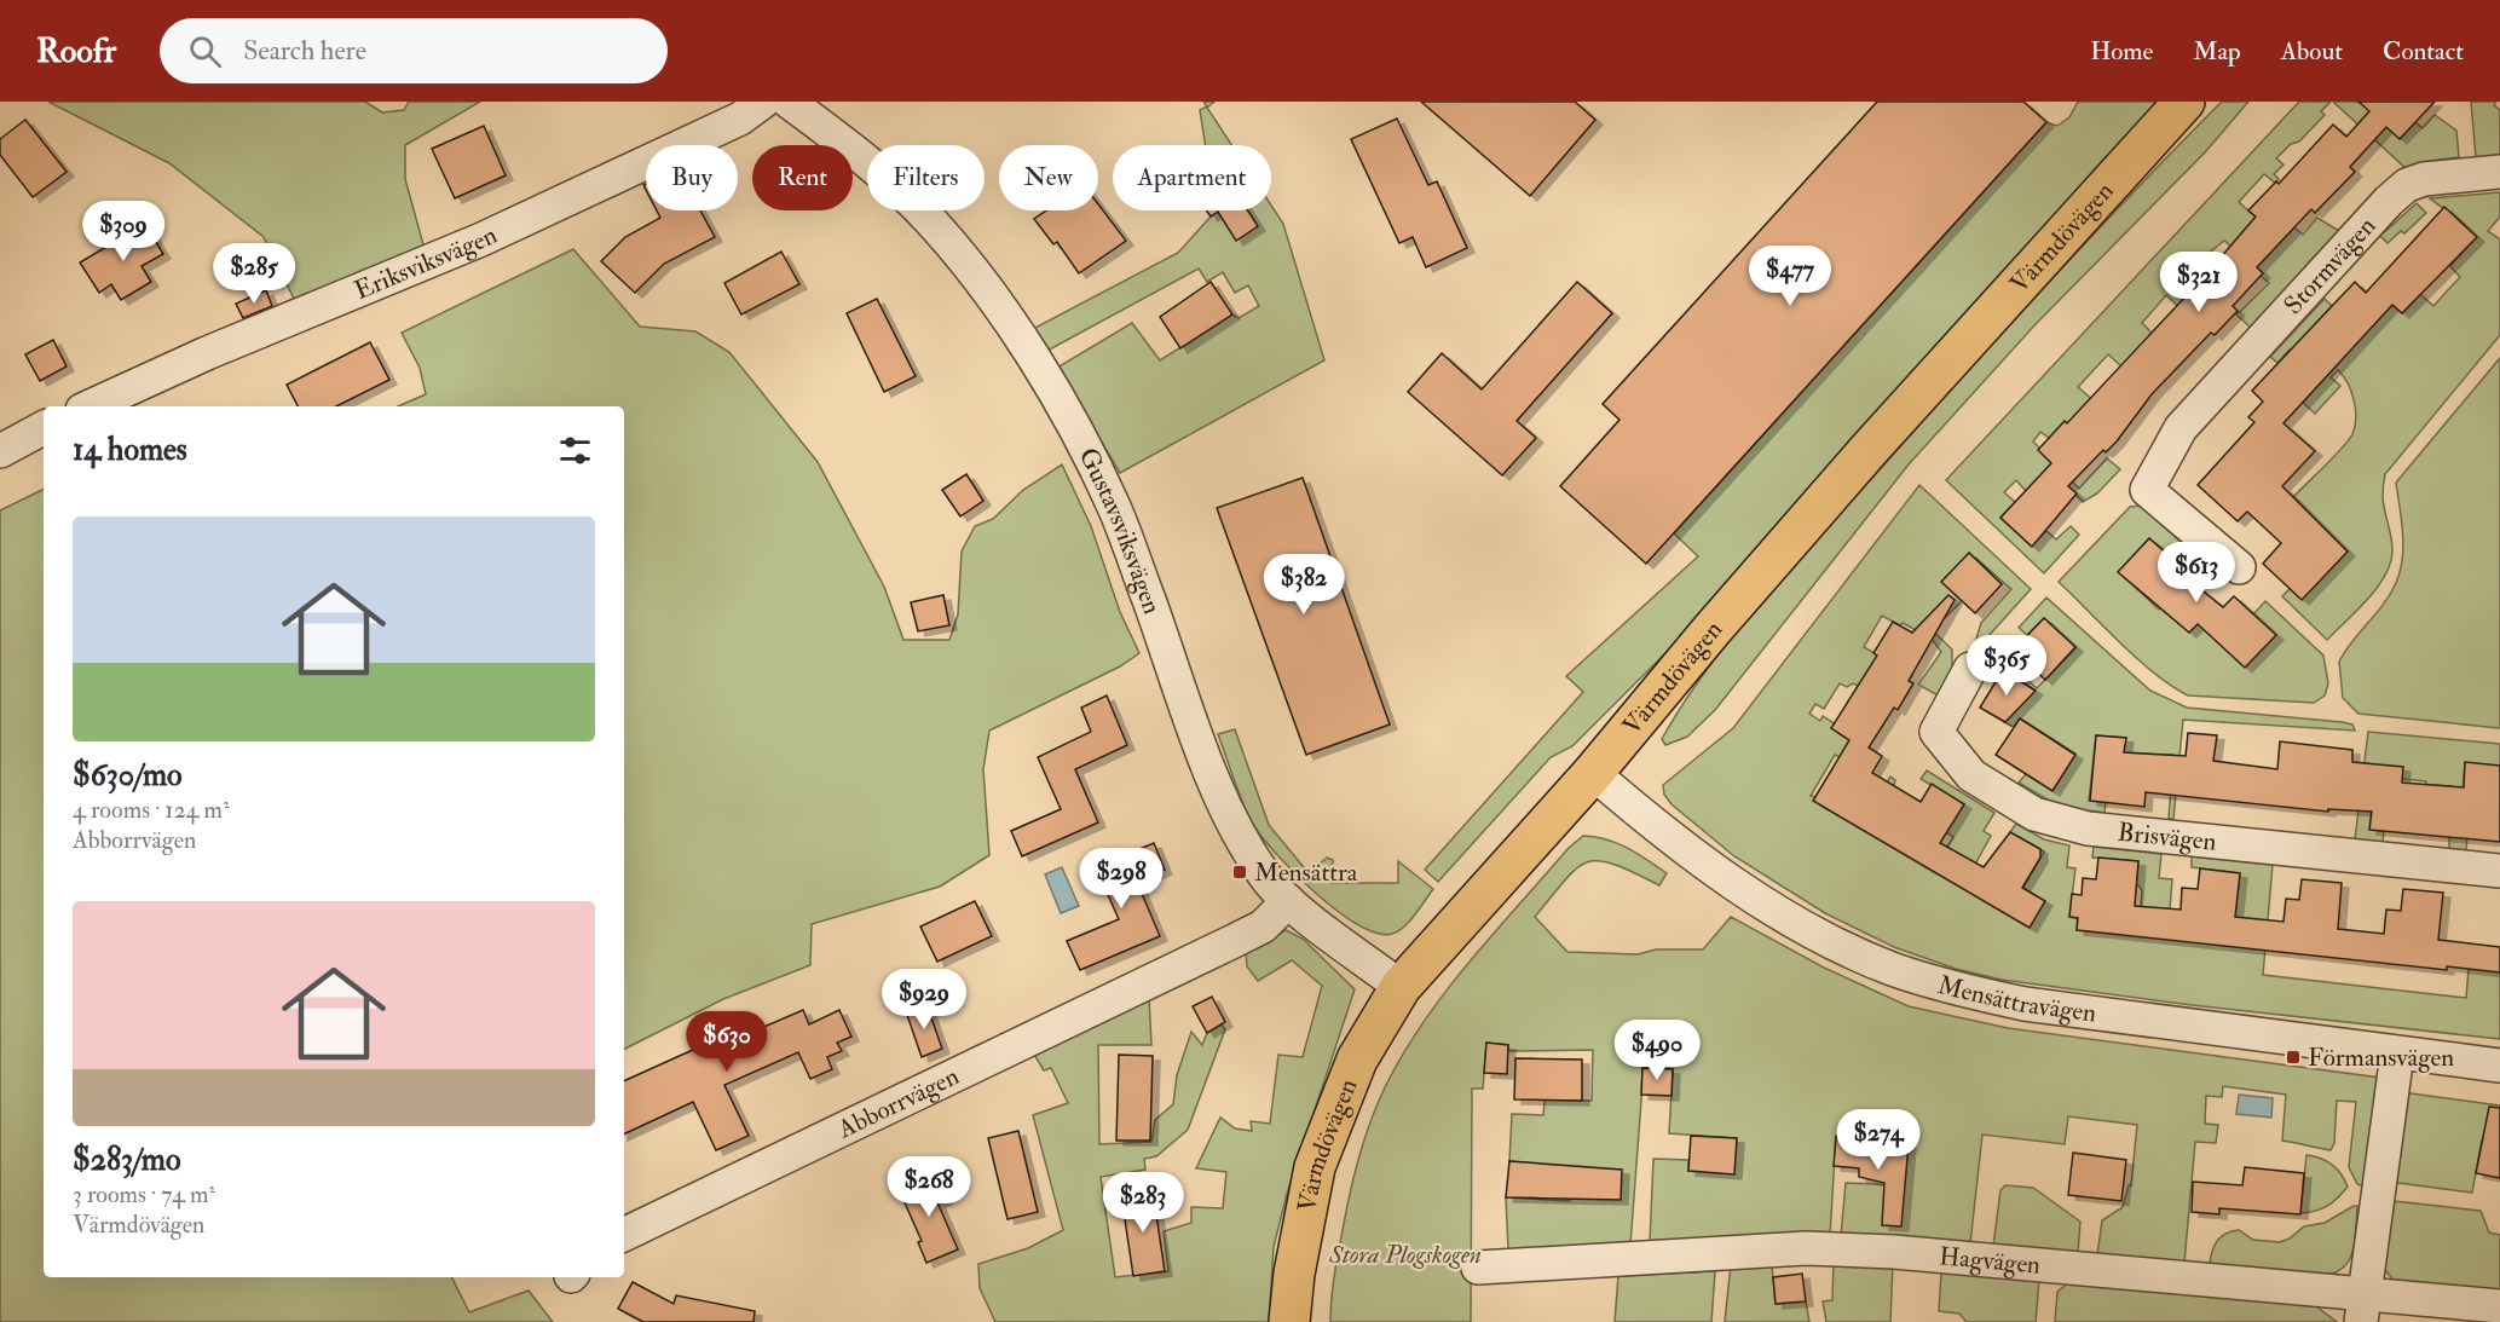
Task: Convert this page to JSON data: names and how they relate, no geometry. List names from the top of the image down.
{
  "streets": {
    "main road": ["Värmdövägen"],
    "street": [
      "Eriksviksvägen",
      "Stormvägen",
      "Gustavsviksvägen",
      "Brisvägen",
      "Mensättravägen",
      "Abborrvägen",
      "Hagvägen"
    ]
  },
  "crossings": [
    ["Värmdövägen", "Gustavsviksvägen"],
    ["Värmdövägen", "Mensättravägen"],
    ["Gustavsviksvägen", "Abborrvägen"]
  ],
  "parks": ["Stora Plogskogen"],
  "places": {
    "transit": ["Mensättra", "Förmansvägen"]
  },
  "page": {
    "header": "Roofr",
    "search": "Search here",
    "nav": [
      "Home",
      "Map",
      "About",
      "Contact"
    ],
    "chip": [
      "Buy",
      "Rent",
      "Filters",
      "New",
      "Apartment"
    ],
    "price": [
      "$309",
      "$285",
      "$477",
      "$321",
      "$613",
      "$382",
      "$365",
      "$298",
      "$929",
      "$630",
      "$490",
      "$274",
      "$268",
      "$283"
    ],
    "heading": "14 homes",
    "list": [
      {
        "name": "$630/mo",
        "note": "4 rooms · 124 m² · Abborrvägen"
      },
      {
        "name": "$283/mo",
        "note": "3 rooms · 74 m² · Värmdövägen"
      }
    ]
  }
}
